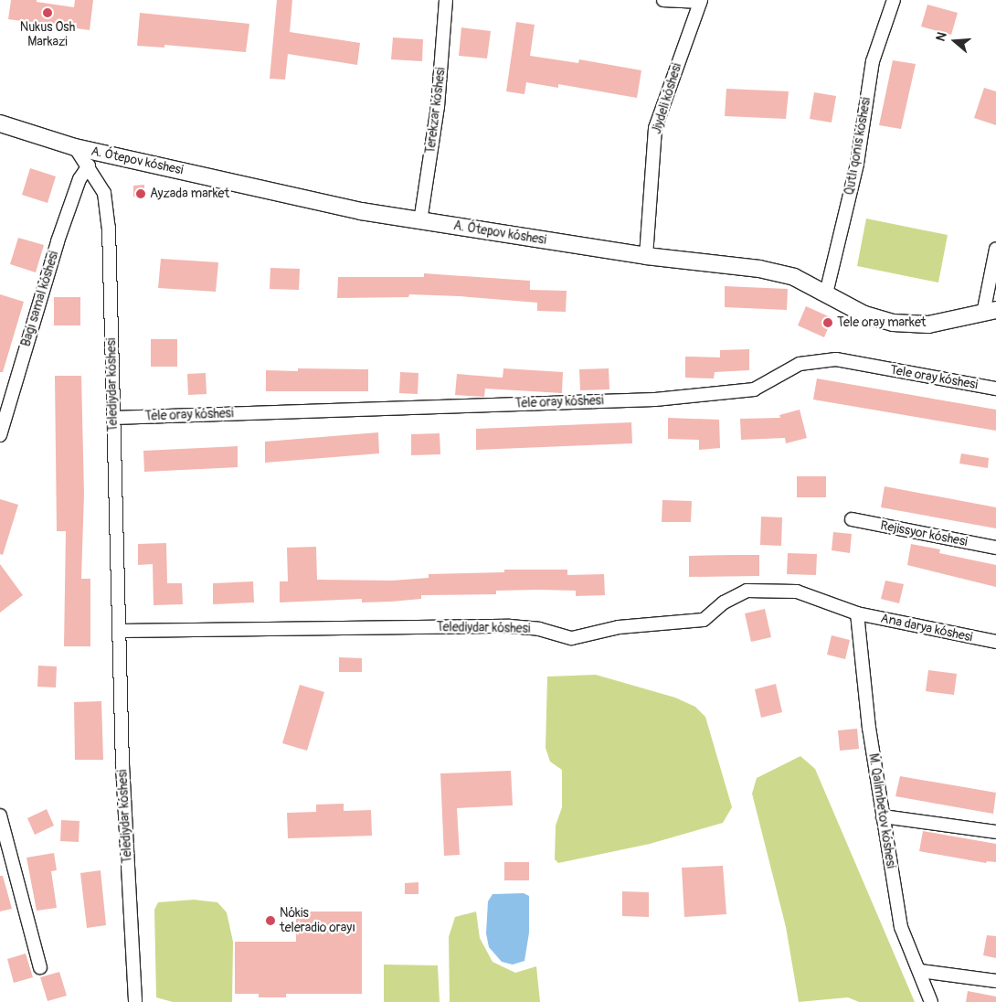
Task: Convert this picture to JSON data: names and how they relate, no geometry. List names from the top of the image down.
{
  "streets": {
    "street": [
      "Jiydeli kóshesi",
      "Terekzar kóshesi",
      "Qutlı qonıs kóshesi",
      "A. Ótepov kóshesi",
      "Baǵı samal kóshesi",
      "Tele oray kóshesi",
      "Telediydar kóshesi",
      "Rejissyor kóshesi",
      "Ana darya kóshesi",
      "M. Qalimbetov kóshesi"
    ]
  },
  "crossings": [
    ["Jiydeli kóshesi", "A. Ótepov kóshesi"],
    ["Terekzar kóshesi", "A. Ótepov kóshesi"],
    ["Qutlı qonıs kóshesi", "A. Ótepov kóshesi"],
    ["A. Ótepov kóshesi", "Telediydar kóshesi"],
    ["Baǵı samal kóshesi", "Telediydar kóshesi"],
    ["Tele oray kóshesi", "Telediydar kóshesi"],
    ["Telediydar kóshesi", "Ana darya kóshesi"],
    ["Telediydar kóshesi", "M. Qalimbetov kóshesi"],
    ["Ana darya kóshesi", "M. Qalimbetov kóshesi"]
  ],
  "places": [
    "Nukus Osh Markazi",
    "Ayzada market",
    "Tele oray market",
    "Nókis teleradio orayı"
  ],
  "north": "left"
}
